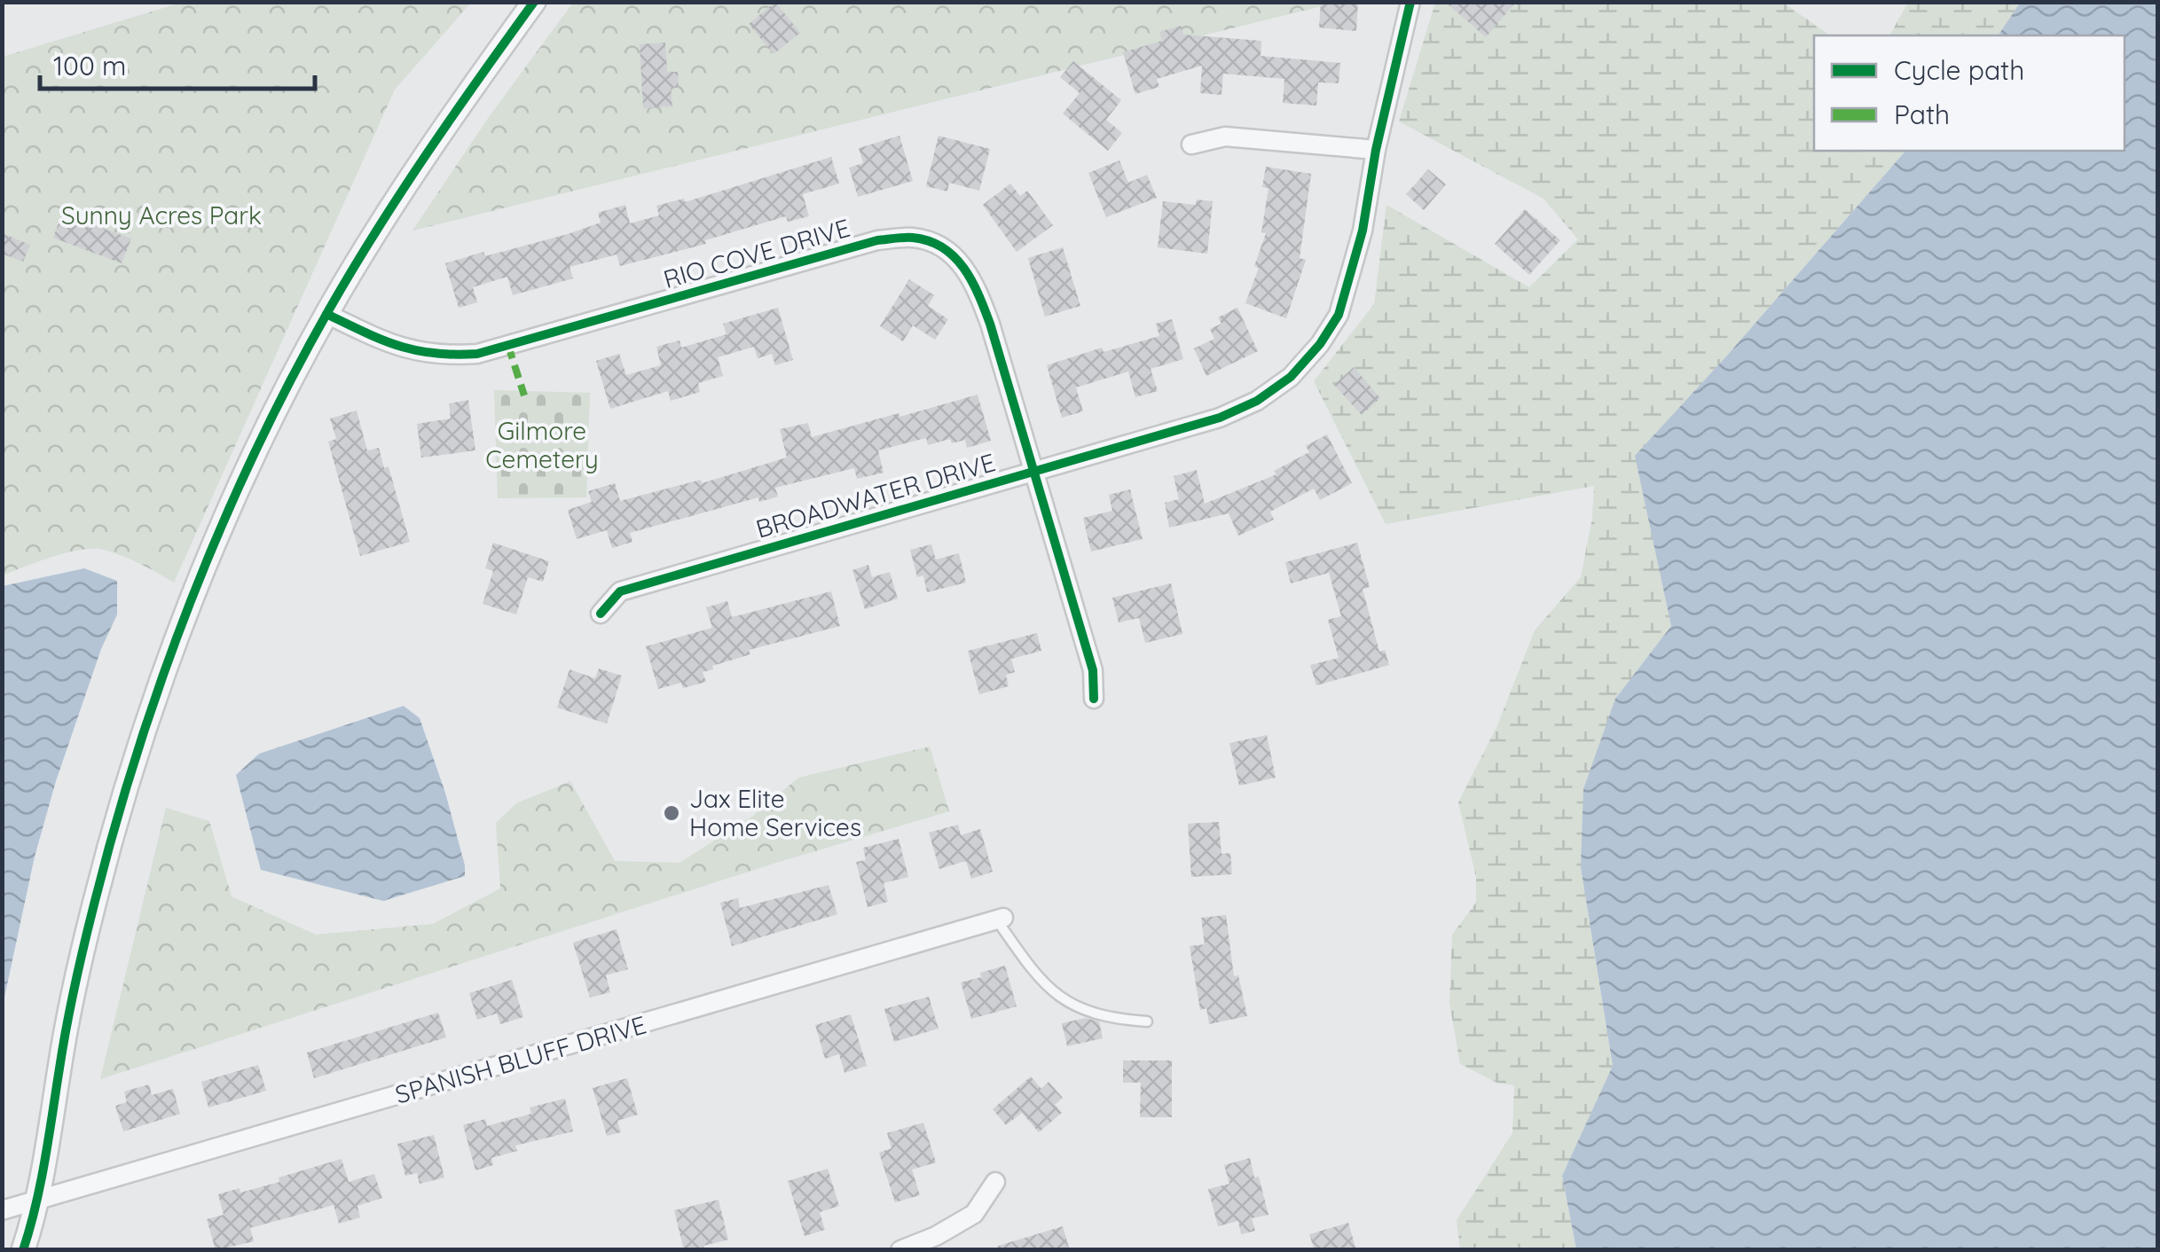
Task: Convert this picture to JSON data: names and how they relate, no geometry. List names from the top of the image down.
{
  "streets": {
    "street": ["RIO COVE DRIVE", "BROADWATER DRIVE", "SPANISH BLUFF DRIVE"]
  },
  "crossings": [
    ["RIO COVE DRIVE", "BROADWATER DRIVE"]
  ],
  "parks": ["Sunny Acres Park", "Gilmore Cemetery"],
  "places": ["Jax Elite Home Services"],
  "legend": ["Cycle path", "Path"],
  "scale_bar": "100 m"
}
